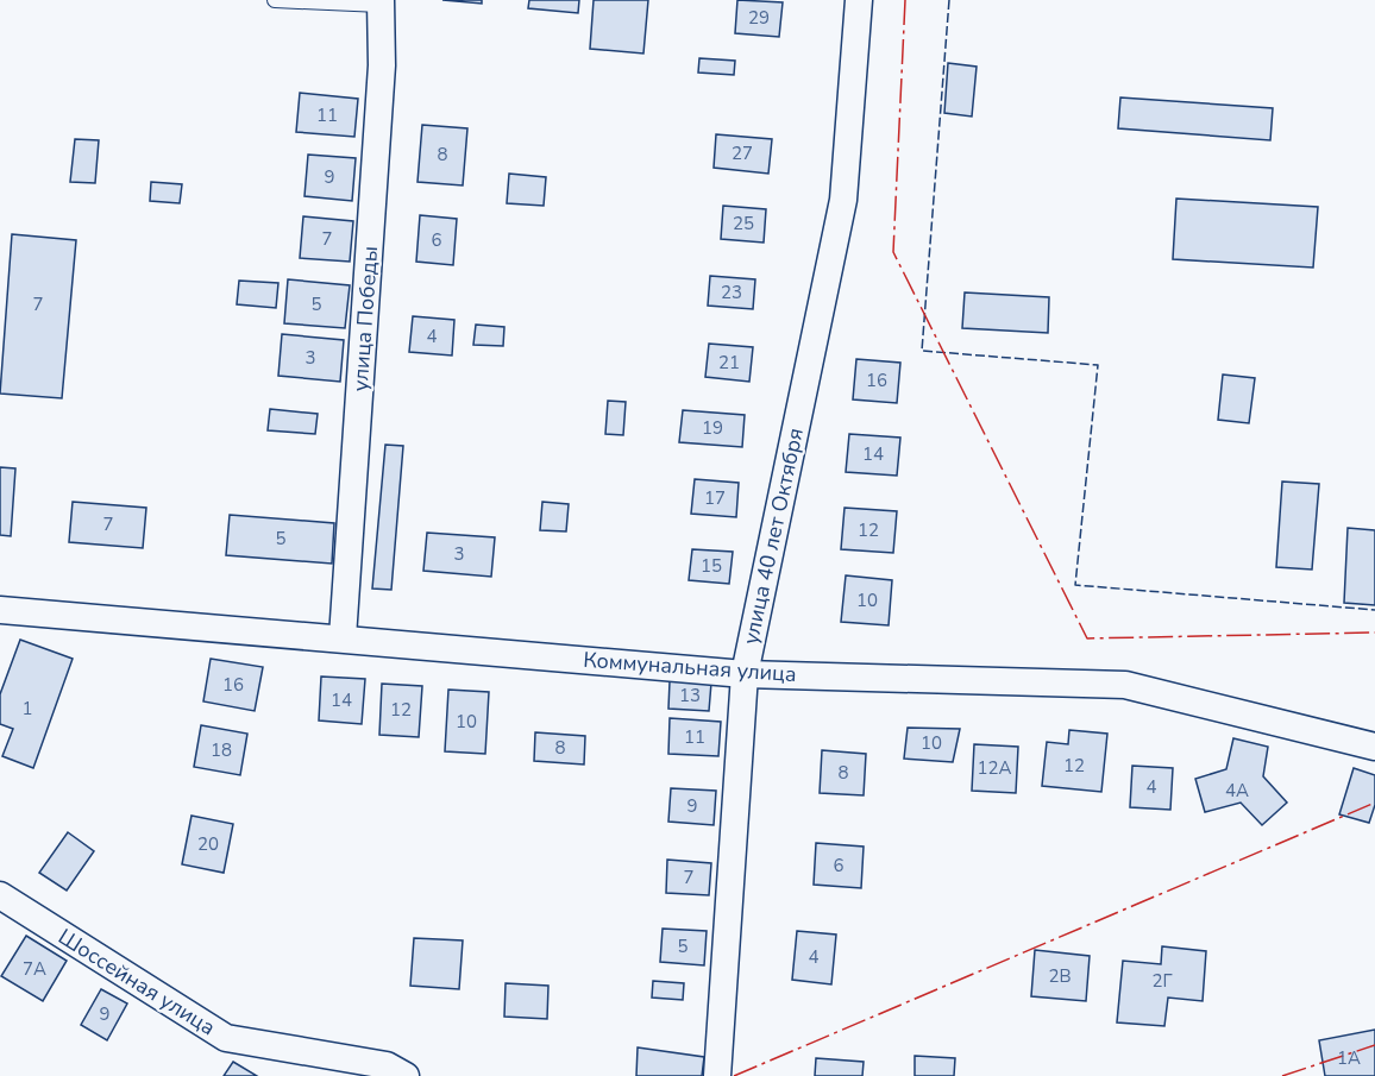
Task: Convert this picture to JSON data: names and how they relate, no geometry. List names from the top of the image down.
{
  "streets": {
    "street": [
      "улица Победы",
      "улица 40 лет Октября",
      "Коммунальная улица",
      "Шоссейная улица"
    ]
  },
  "crossings": [
    ["улица Победы", "Коммунальная улица"],
    ["улица 40 лет Октября", "Коммунальная улица"]
  ],
  "house_numbers": [
    "29",
    "11",
    "27",
    "8",
    "9",
    "25",
    "7",
    "6",
    "23",
    "7",
    "5",
    "4",
    "3",
    "21",
    "16",
    "19",
    "14",
    "17",
    "7",
    "12",
    "5",
    "3",
    "15",
    "10",
    "16",
    "13",
    "14",
    "1",
    "12",
    "10",
    "11",
    "10",
    "8",
    "18",
    "12",
    "12А",
    "8",
    "4",
    "4А",
    "9",
    "20",
    "6",
    "7",
    "5",
    "4",
    "7А",
    "2В",
    "2Г",
    "9",
    "1А"
  ]
}
